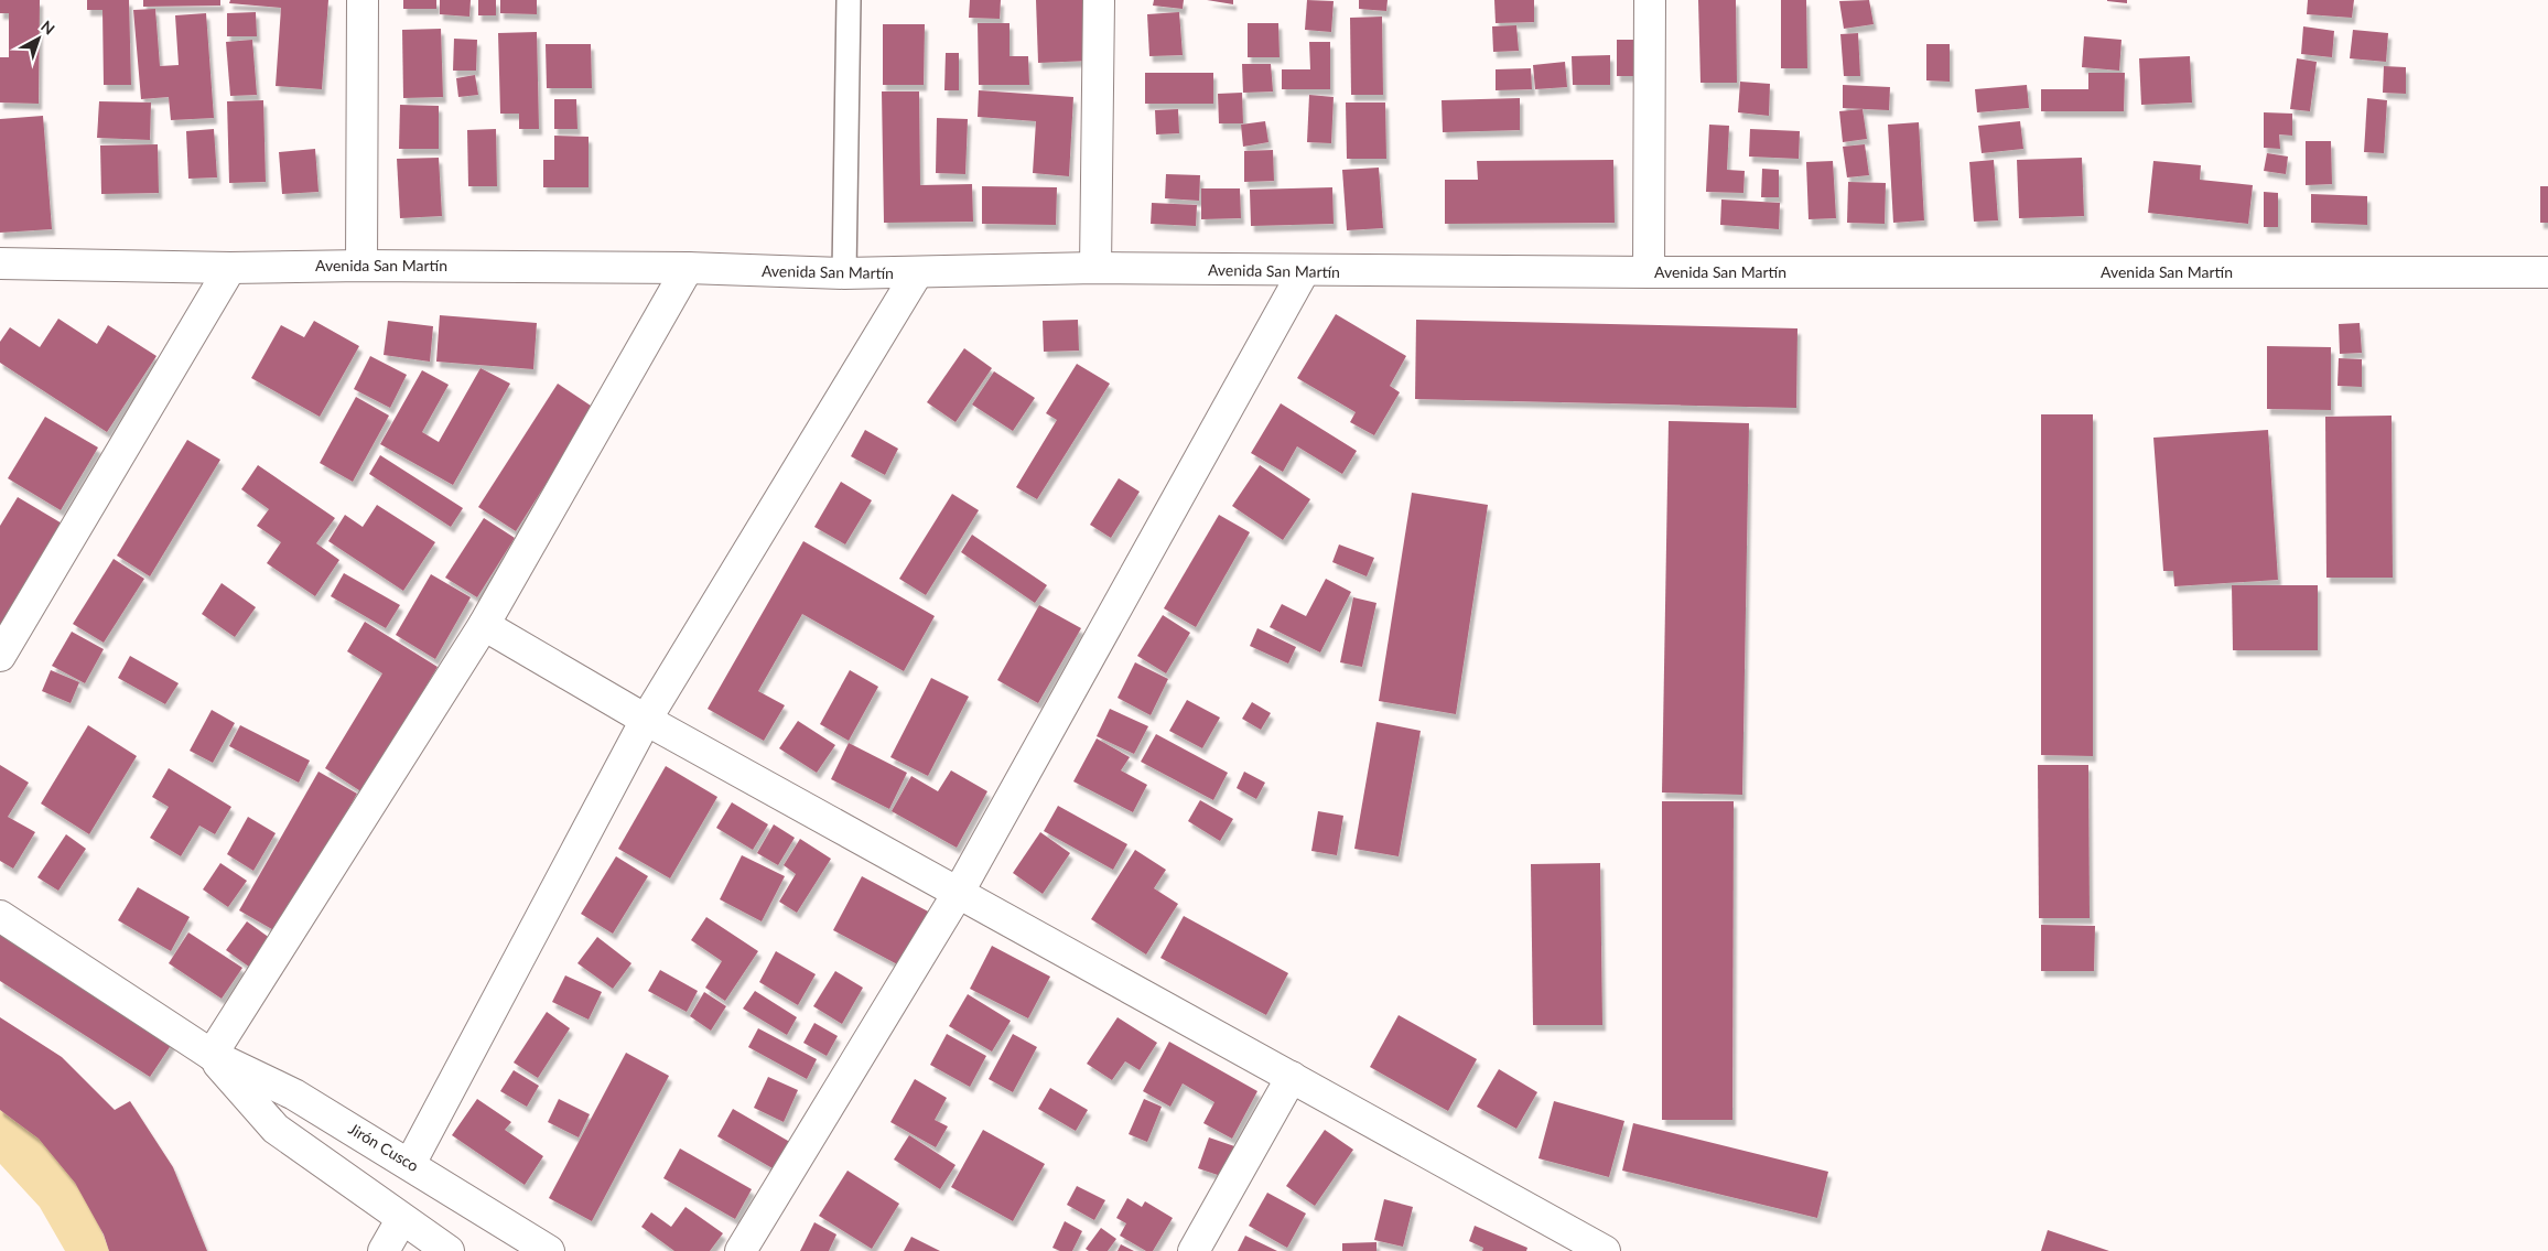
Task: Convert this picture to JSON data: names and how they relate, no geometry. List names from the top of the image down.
{
  "streets": {
    "street": ["Avenida San Martín", "Jirón Cusco"]
  },
  "north": "top right"
}
